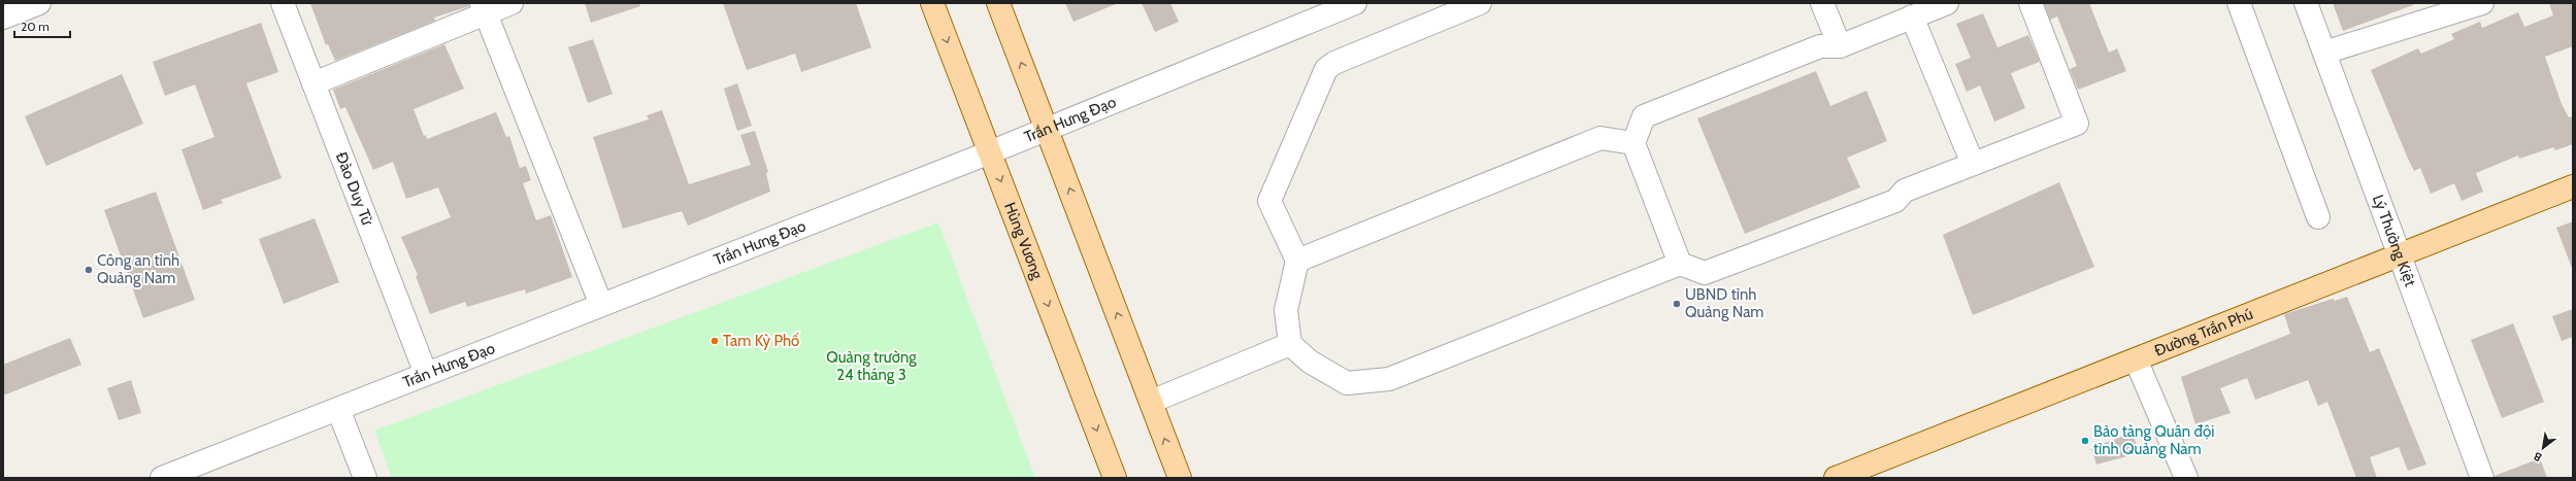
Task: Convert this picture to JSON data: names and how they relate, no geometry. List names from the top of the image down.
{
  "streets": {
    "main road": ["Hùng Vương", "Đường Trần Phú"],
    "street": ["Trần Hưng Đạo", "Đào Duy Từ", "Lý Thường Kiệt"]
  },
  "crossings": [
    ["Trần Hưng Đạo", "Đào Duy Từ"],
    ["Trần Hưng Đạo", "Hùng Vương"],
    ["Lý Thường Kiệt", "Đường Trần Phú"]
  ],
  "parks": ["Quảng trường 24 tháng 3"],
  "places": [
    "Công an tỉnh Quảng Nam",
    "UBND tỉnh Quảng Nam",
    "Tam Kỳ Phố",
    "Bảo tàng Quân đội tỉnh Quảng Nam"
  ],
  "scale_bar": "20 m",
  "north": "bottom left"
}
